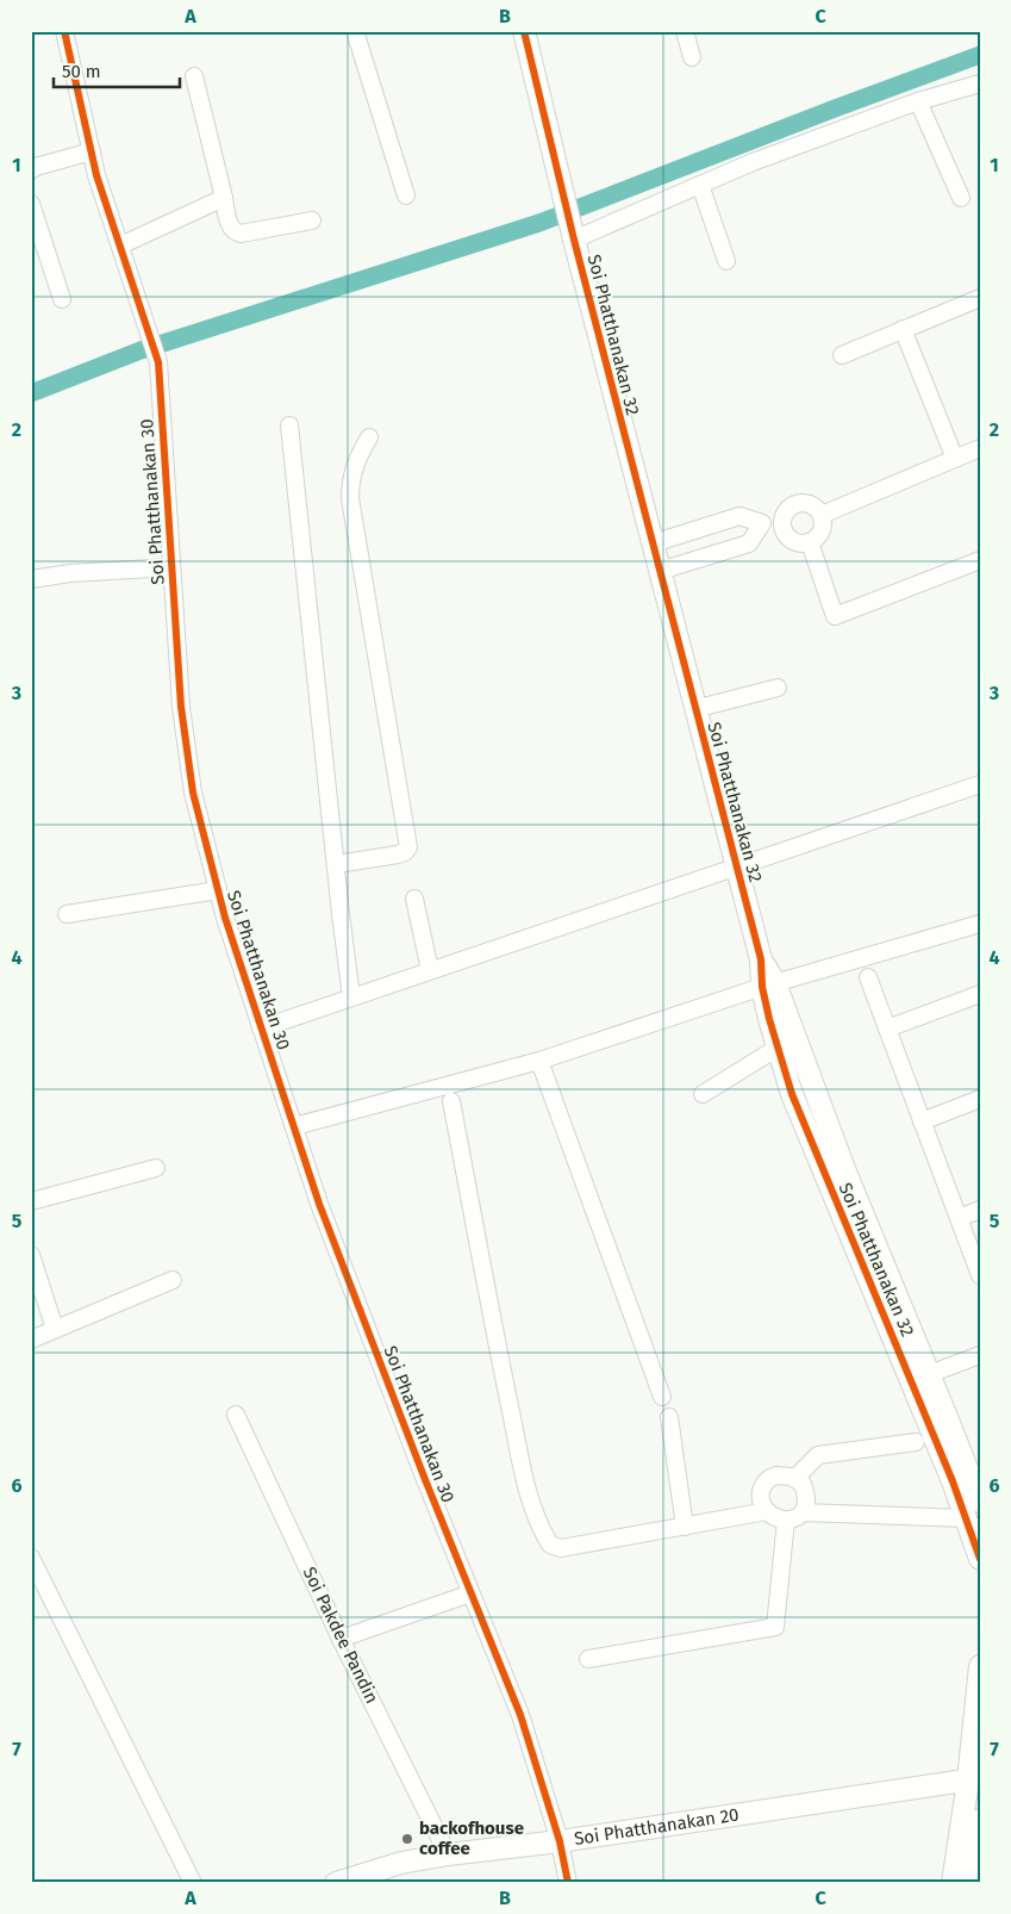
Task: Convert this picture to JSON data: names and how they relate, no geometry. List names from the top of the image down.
{
  "streets": {
    "street": [
      "Soi Phatthanakan 32",
      "Soi Phatthanakan 30",
      "Soi Pakdee Pandin",
      "Soi Phatthanakan 20"
    ]
  },
  "crossings": [
    ["Soi Phatthanakan 30", "Soi Phatthanakan 20"],
    ["Soi Pakdee Pandin", "Soi Phatthanakan 20"]
  ],
  "places": ["backofhouse coffee"],
  "scale_bar": "50 m",
  "grid": {
    "columns": ["A", "B", "C"],
    "rows": [
      "1",
      "2",
      "3",
      "4",
      "5",
      "6",
      "7"
    ]
  }
}
